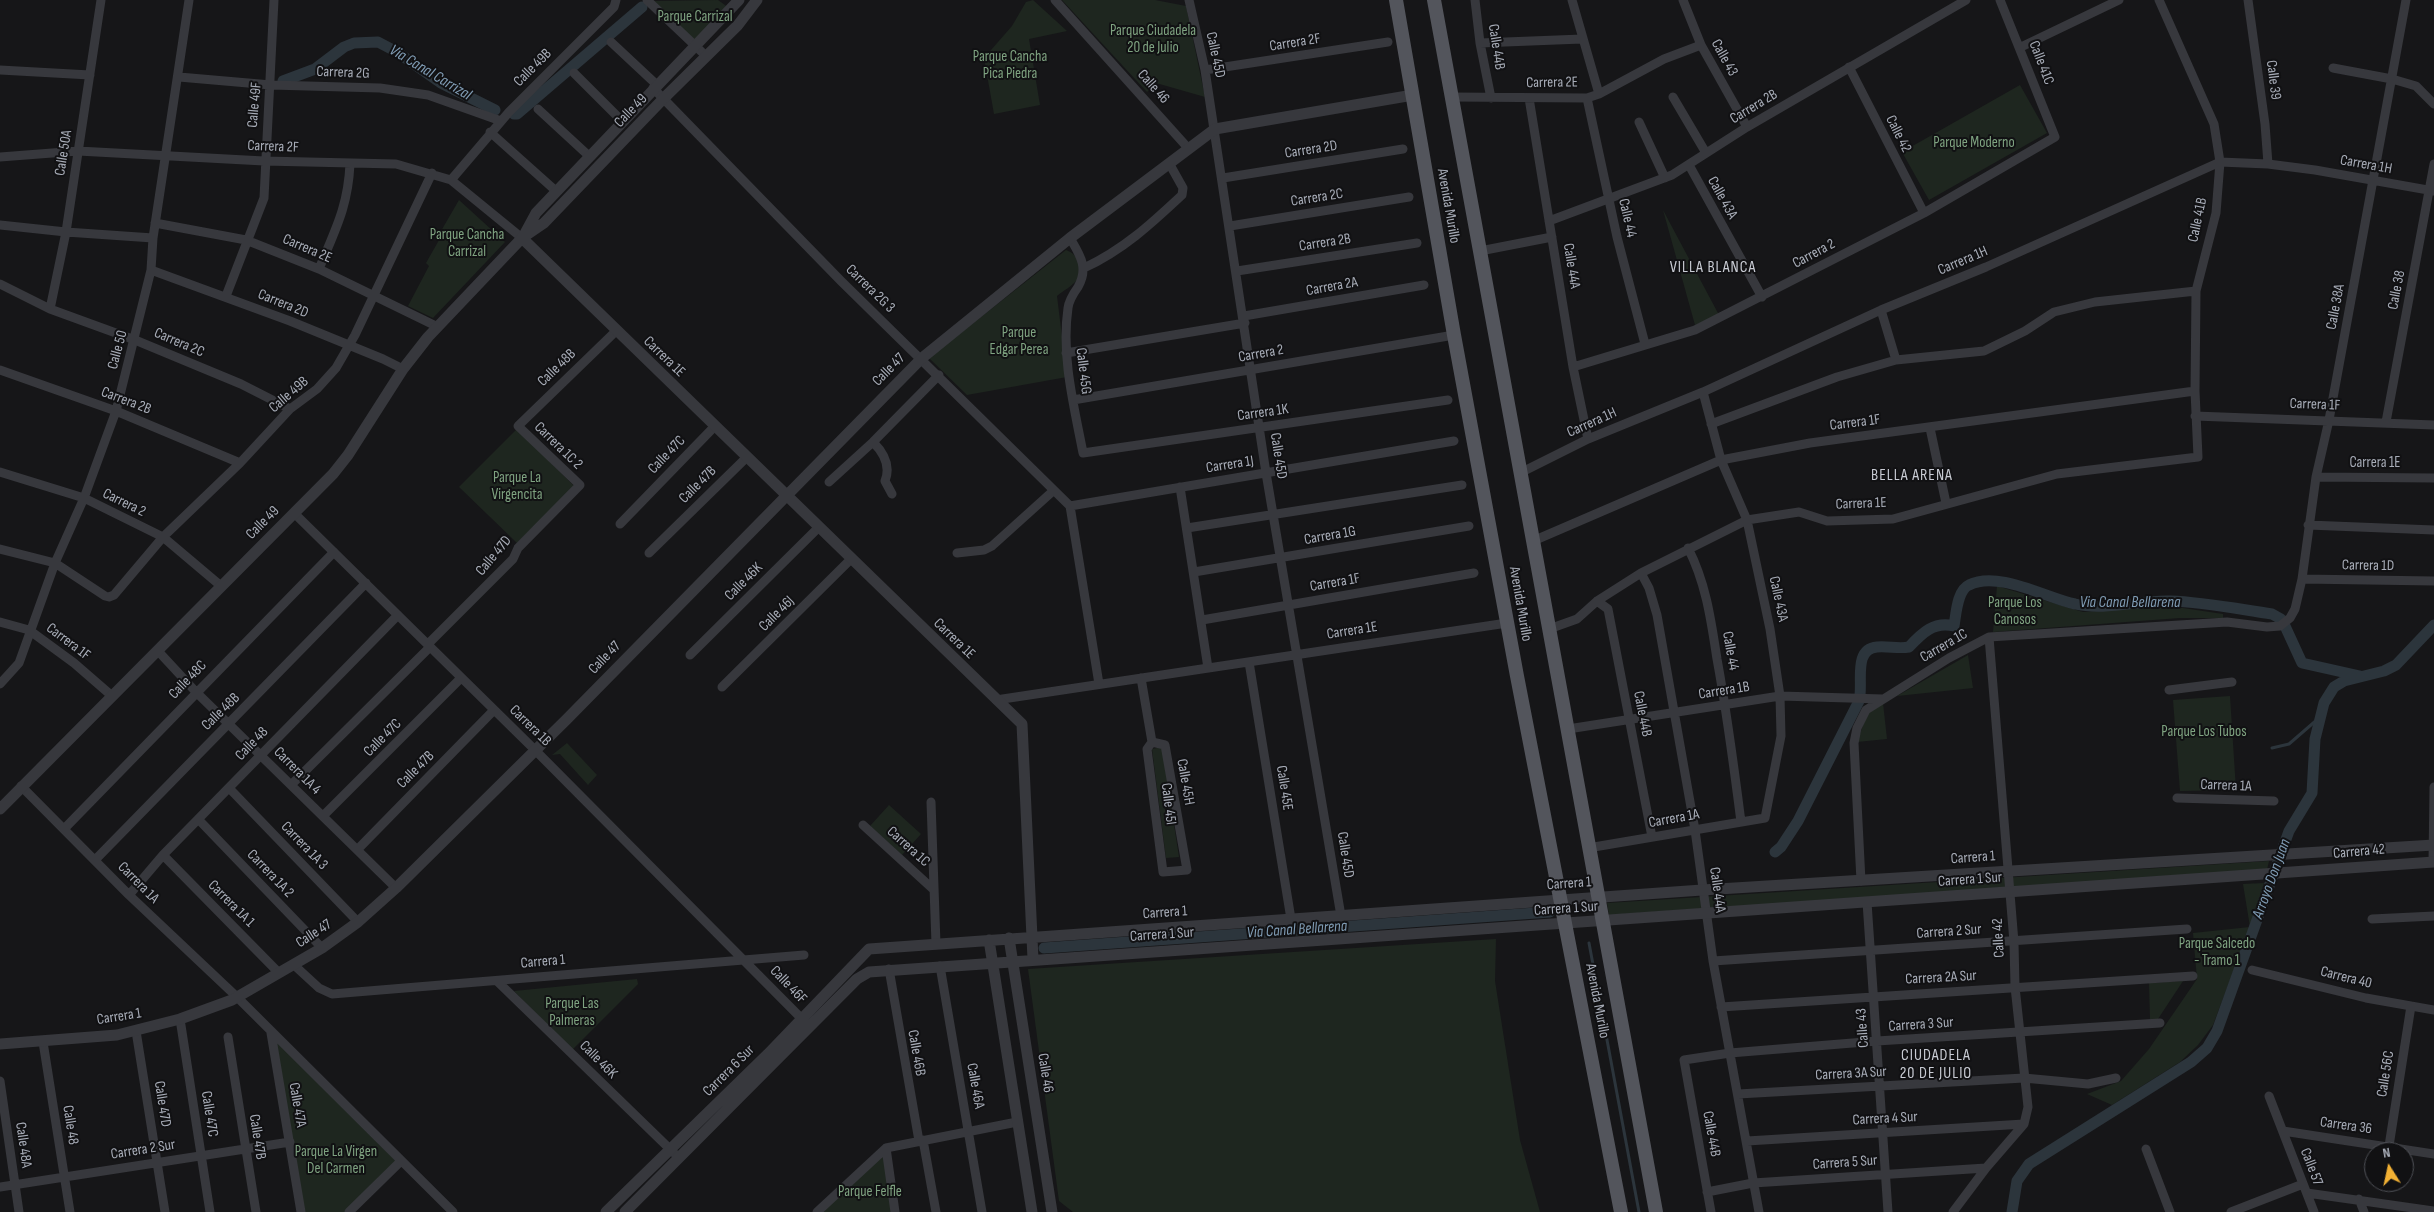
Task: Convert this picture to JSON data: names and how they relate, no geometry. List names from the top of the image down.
{
  "streets": {
    "main road": ["Avenida Murillo"],
    "street": [
      "Carrera 2F",
      "Calle 44B",
      "Calle 45D",
      "Calle 43",
      "Calle 41C",
      "Calle 49B",
      "Carrera 2G",
      "Calle 39",
      "Carrera 2E",
      "Calle 46",
      "Calle 49F",
      "Carrera 2B",
      "Calle 49",
      "Calle 42",
      "Carrera 2D",
      "Calle 50A",
      "Carrera 1H",
      "Carrera 2C",
      "Calle 43A",
      "Calle 44",
      "Calle 41B",
      "Carrera 2",
      "Calle 44A",
      "Carrera 2A",
      "Carrera 2G 3",
      "Calle 38",
      "Calle 38A",
      "Calle 50",
      "Carrera 1E",
      "Calle 48B",
      "Calle 47",
      "Calle 45G",
      "Carrera 1F",
      "Carrera 1K",
      "Carrera 1C 2",
      "Calle 47C",
      "Carrera 1J",
      "Calle 47B",
      "Carrera 1G",
      "Calle 47D",
      "Carrera 1D",
      "Calle 46K",
      "Calle 46J",
      "Carrera 1C",
      "Calle 48C",
      "Carrera 1B",
      "Calle 48",
      "Carrera 1A 4",
      "Calle 45H",
      "Carrera 1A",
      "Calle 45E",
      "Calle 45I",
      "Carrera 1A 3",
      "Carrera 42",
      "Carrera 1",
      "Carrera 1A 2",
      "Carrera 1 Sur",
      "Carrera 1A 1",
      "Carrera 2 Sur",
      "Carrera 2A Sur",
      "Carrera 40",
      "Calle 46F",
      "Carrera 3 Sur",
      "Calle 46B",
      "Carrera 6 Sur",
      "Carrera 3A Sur",
      "Calle 56C",
      "Calle 46A",
      "Calle 47A",
      "Carrera 4 Sur",
      "Carrera 36",
      "Calle 48A",
      "Carrera 5 Sur",
      "Calle 57"
    ]
  },
  "crossings": [
    ["Carrera 2F", "Calle 45D"],
    ["Carrera 2F", "Calle 49B"],
    ["Carrera 2F", "Calle 49F"],
    ["Carrera 2F", "Calle 49"],
    ["Carrera 2F", "Calle 50A"],
    ["Carrera 2F", "Calle 50"],
    ["Carrera 2F", "Carrera 1E"],
    ["Calle 44B", "Carrera 2E"],
    ["Calle 44B", "Carrera 1E"],
    ["Calle 44B", "Carrera 1B"],
    ["Calle 44B", "Carrera 1A"],
    ["Calle 44B", "Carrera 3 Sur"],
    ["Calle 44B", "Carrera 5 Sur"],
    ["Calle 45D", "Carrera 2B"],
    ["Calle 45D", "Carrera 2D"],
    ["Calle 45D", "Carrera 2C"],
    ["Calle 45D", "Carrera 2"],
    ["Calle 45D", "Carrera 2A"],
    ["Calle 45D", "Carrera 1E"],
    ["Calle 45D", "Calle 47"],
    ["Calle 45D", "Carrera 1F"],
    ["Calle 45D", "Carrera 1K"],
    ["Calle 45D", "Carrera 1J"],
    ["Calle 45D", "Carrera 1G"],
    ["Calle 45D", "Carrera 1"],
    ["Calle 43", "Carrera 2E"],
    ["Calle 43", "Carrera 2B"],
    ["Calle 43", "Carrera 1 Sur"],
    ["Calle 43", "Carrera 2 Sur"],
    ["Calle 43", "Carrera 2A Sur"],
    ["Calle 43", "Carrera 3 Sur"],
    ["Calle 43", "Carrera 3A Sur"],
    ["Calle 43", "Carrera 4 Sur"],
    ["Calle 43", "Carrera 5 Sur"],
    ["Calle 41C", "Carrera 2"],
    ["Calle 49B", "Carrera 2G"],
    ["Calle 49B", "Carrera 2E"],
    ["Calle 49B", "Carrera 2B"],
    ["Calle 49B", "Carrera 2D"],
    ["Calle 49B", "Carrera 2C"],
    ["Calle 49B", "Carrera 2"],
    ["Calle 49B", "Calle 50"],
    ["Carrera 2G", "Calle 49F"],
    ["Carrera 2G", "Calle 50"],
    ["Calle 39", "Carrera 1H"],
    ["Carrera 2E", "Calle 49F"],
    ["Carrera 2E", "Calle 49"],
    ["Carrera 2E", "Avenida Murillo"],
    ["Carrera 2E", "Calle 44"],
    ["Carrera 2E", "Calle 44A"],
    ["Carrera 2E", "Calle 50"],
    ["Calle 46", "Calle 47"],
    ["Calle 46", "Carrera 1"],
    ["Calle 46", "Carrera 1 Sur"],
    ["Calle 49F", "Carrera 2D"],
    ["Carrera 2B", "Calle 42"],
    ["Carrera 2B", "Calle 43A"],
    ["Carrera 2B", "Calle 44"],
    ["Carrera 2B", "Calle 44A"],
    ["Carrera 2B", "Calle 50"],
    ["Calle 49", "Carrera 2D"],
    ["Calle 49", "Carrera 2"],
    ["Calle 49", "Carrera 2G 3"],
    ["Calle 49", "Carrera 1E"],
    ["Calle 49", "Carrera 1F"],
    ["Calle 49", "Carrera 1B"],
    ["Calle 49", "Carrera 1A 4"],
    ["Calle 49", "Carrera 1A"],
    ["Calle 42", "Carrera 2"],
    ["Calle 42", "Carrera 1C"],
    ["Calle 42", "Carrera 1"],
    ["Calle 42", "Carrera 1 Sur"],
    ["Calle 42", "Carrera 2 Sur"],
    ["Calle 42", "Carrera 2A Sur"],
    ["Calle 42", "Carrera 3 Sur"],
    ["Calle 42", "Carrera 3A Sur"],
    ["Calle 42", "Carrera 4 Sur"],
    ["Carrera 2D", "Calle 50"],
    ["Calle 50A", "Carrera 2C"],
    ["Carrera 1H", "Calle 43A"],
    ["Carrera 1H", "Avenida Murillo"],
    ["Carrera 1H", "Calle 41B"],
    ["Carrera 1H", "Calle 44A"],
    ["Carrera 1H", "Calle 38"],
    ["Carrera 1H", "Calle 38A"],
    ["Carrera 2C", "Calle 50"],
    ["Calle 43A", "Carrera 2"],
    ["Calle 43A", "Carrera 1E"],
    ["Calle 43A", "Carrera 1F"],
    ["Calle 43A", "Carrera 1B"],
    ["Calle 43A", "Carrera 1A"],
    ["Avenida Murillo", "Carrera 2"],
    ["Avenida Murillo", "Carrera 1E"],
    ["Avenida Murillo", "Carrera 1F"],
    ["Avenida Murillo", "Carrera 1B"],
    ["Avenida Murillo", "Carrera 1A"],
    ["Avenida Murillo", "Carrera 1"],
    ["Avenida Murillo", "Carrera 1 Sur"],
    ["Calle 44", "Carrera 2"],
    ["Calle 44", "Carrera 1E"],
    ["Calle 44", "Carrera 1B"],
    ["Calle 44", "Carrera 1A"],
    ["Calle 41B", "Carrera 1E"],
    ["Calle 41B", "Carrera 1F"],
    ["Carrera 2", "Calle 44A"],
    ["Carrera 2", "Calle 50"],
    ["Carrera 2", "Calle 45G"],
    ["Calle 44A", "Carrera 1E"],
    ["Calle 44A", "Carrera 1B"],
    ["Calle 44A", "Carrera 1A"],
    ["Calle 44A", "Carrera 1"],
    ["Calle 44A", "Carrera 1 Sur"],
    ["Calle 44A", "Carrera 2 Sur"],
    ["Calle 44A", "Carrera 2A Sur"],
    ["Calle 44A", "Carrera 3 Sur"],
    ["Calle 44A", "Carrera 3A Sur"],
    ["Calle 44A", "Carrera 4 Sur"],
    ["Calle 44A", "Carrera 5 Sur"],
    ["Carrera 2A", "Calle 45G"],
    ["Carrera 2G 3", "Calle 47"],
    ["Carrera 2G 3", "Carrera 1J"],
    ["Calle 38", "Carrera 1F"],
    ["Calle 38A", "Carrera 1E"],
    ["Calle 38A", "Carrera 1F"],
    ["Calle 38A", "Carrera 1D"],
    ["Calle 38A", "Carrera 1C"],
    ["Calle 50", "Carrera 1F"],
    ["Carrera 1E", "Calle 48B"],
    ["Carrera 1E", "Calle 47"],
    ["Carrera 1E", "Calle 47C"],
    ["Carrera 1E", "Calle 47B"],
    ["Carrera 1E", "Calle 46K"],
    ["Carrera 1E", "Calle 46J"],
    ["Carrera 1E", "Calle 45E"],
    ["Calle 48B", "Carrera 1C 2"],
    ["Calle 48B", "Carrera 1B"],
    ["Calle 48B", "Carrera 1A 4"],
    ["Calle 48B", "Carrera 1A"],
    ["Calle 47", "Carrera 1B"],
    ["Calle 47", "Carrera 1A 4"],
    ["Calle 47", "Carrera 1A"],
    ["Calle 47", "Carrera 1A 3"],
    ["Calle 47", "Carrera 1"],
    ["Calle 47", "Carrera 1A 2"],
    ["Calle 47", "Carrera 1A 1"],
    ["Calle 45G", "Carrera 1K"],
    ["Carrera 1C 2", "Calle 47D"],
    ["Calle 47C", "Carrera 1B"],
    ["Calle 47C", "Carrera 1A 4"],
    ["Calle 47C", "Carrera 1"],
    ["Calle 47C", "Carrera 2 Sur"],
    ["Calle 47B", "Carrera 1B"],
    ["Calle 47B", "Carrera 1A 4"],
    ["Calle 47B", "Carrera 2 Sur"],
    ["Calle 47D", "Carrera 1B"],
    ["Calle 47D", "Carrera 1A 4"],
    ["Calle 47D", "Carrera 1"],
    ["Calle 47D", "Carrera 2 Sur"],
    ["Calle 46K", "Carrera 1"],
    ["Calle 46K", "Carrera 6 Sur"],
    ["Carrera 1C", "Carrera 1B"],
    ["Calle 48C", "Carrera 1B"],
    ["Calle 48C", "Carrera 1A 4"],
    ["Calle 48C", "Carrera 1A"],
    ["Carrera 1B", "Calle 48"],
    ["Carrera 1B", "Carrera 1"],
    ["Carrera 1B", "Calle 46F"],
    ["Calle 48", "Carrera 1A 4"],
    ["Calle 48", "Carrera 1A"],
    ["Calle 48", "Carrera 1A 3"],
    ["Calle 48", "Carrera 1"],
    ["Calle 48", "Carrera 1A 2"],
    ["Calle 48", "Carrera 1A 1"],
    ["Calle 48", "Carrera 2 Sur"],
    ["Calle 45H", "Calle 45I"],
    ["Carrera 1A", "Carrera 1"],
    ["Calle 45E", "Carrera 1"],
    ["Carrera 42", "Carrera 1"],
    ["Carrera 42", "Carrera 1 Sur"],
    ["Carrera 1", "Calle 46F"],
    ["Carrera 1", "Carrera 6 Sur"],
    ["Carrera 1 Sur", "Calle 46B"],
    ["Carrera 1 Sur", "Carrera 6 Sur"],
    ["Carrera 1 Sur", "Calle 46A"],
    ["Carrera 2 Sur", "Calle 47A"],
    ["Carrera 2 Sur", "Calle 48A"],
    ["Carrera 40", "Calle 56C"],
    ["Calle 46F", "Carrera 6 Sur"],
    ["Carrera 36", "Calle 57"]
  ],
  "districts": ["VILLA BLANCA", "BELLA ARENA", "CIUDADELA 20 DE JULIO"],
  "water": ["Via Canal Carrizal", "Via Canal Bellarena", "Arroyo Don Juan"],
  "parks": [
    "Parque Carrizal",
    "Parque Ciudadela 20 de Julio",
    "Parque Cancha Pica Piedra",
    "Parque Moderno",
    "Parque Cancha Carrizal",
    "Parque Edgar Perea",
    "Parque La Virgencita",
    "Parque Los Canosos",
    "Parque Los Tubos",
    "Parque Salcedo - Tramo 1",
    "Parque Las Palmeras",
    "Parque La Virgen Del Carmen",
    "Parque Felfle"
  ],
  "north": "top"
}
